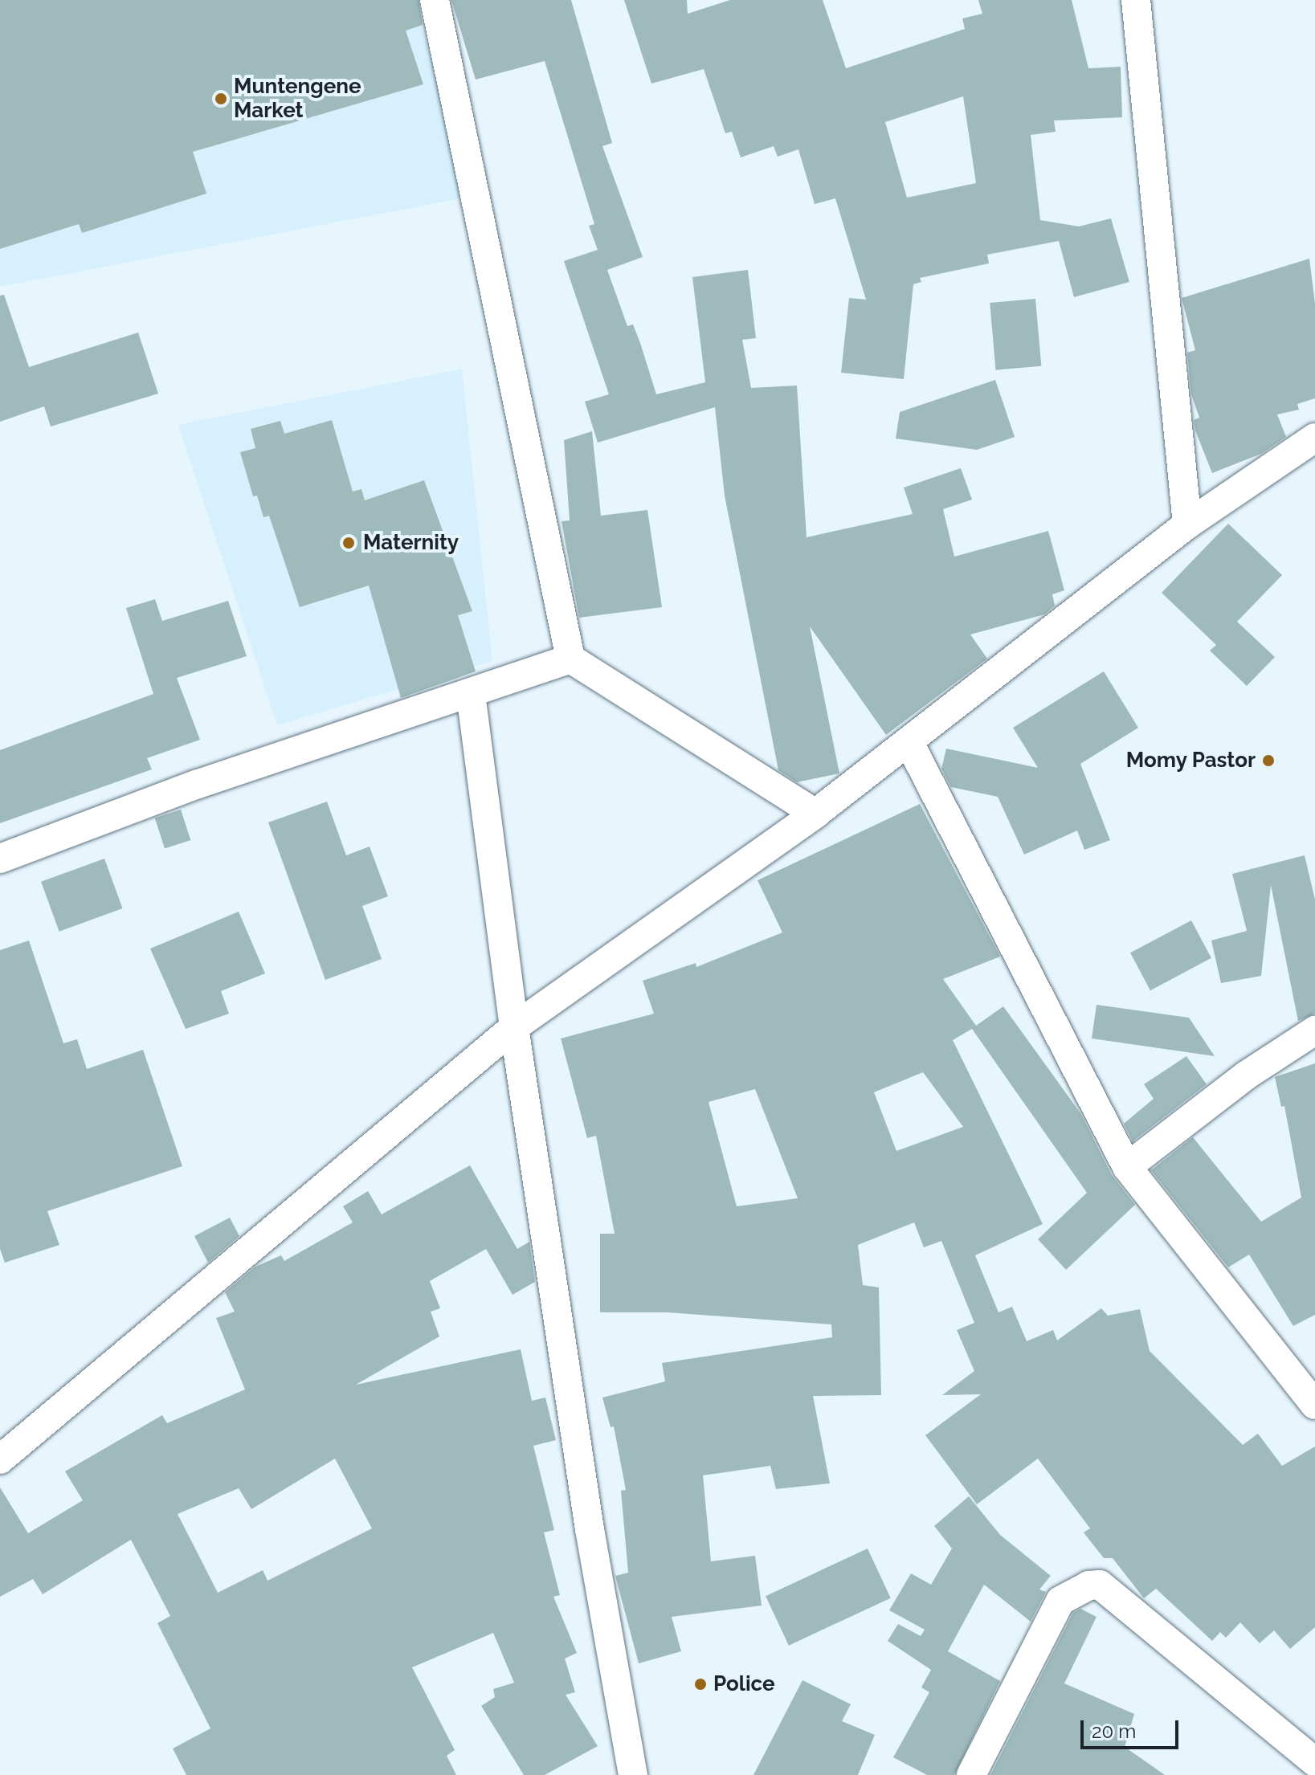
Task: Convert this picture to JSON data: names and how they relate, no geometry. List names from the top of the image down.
{
  "places": [
    "Muntengene Market",
    "Maternity",
    "Momy Pastor",
    "Police"
  ],
  "scale_bar": "20 m"
}
